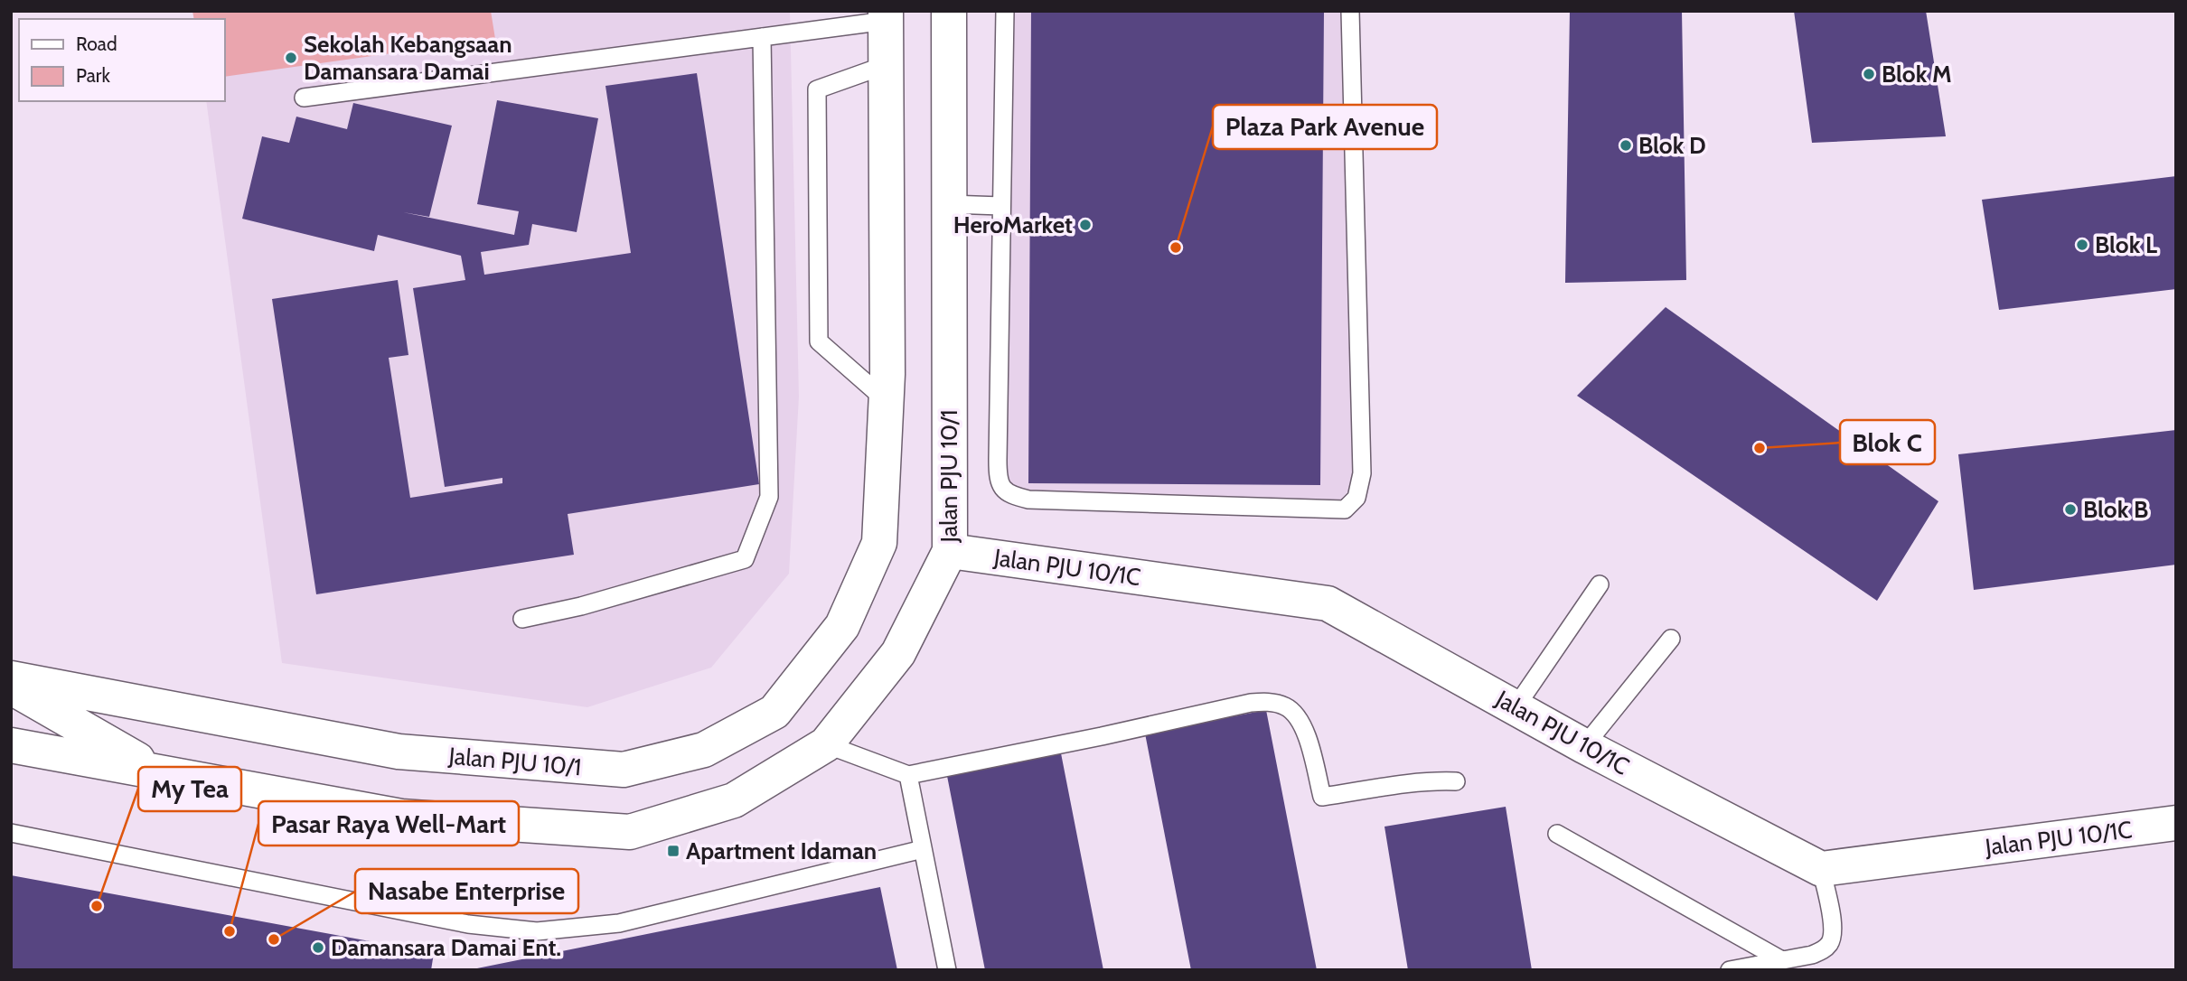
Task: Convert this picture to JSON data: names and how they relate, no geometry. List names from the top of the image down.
{
  "streets": {
    "street": ["Jalan PJU 10/1", "Jalan PJU 10/1C"]
  },
  "crossings": [
    ["Jalan PJU 10/1", "Jalan PJU 10/1C"]
  ],
  "places": {
    "other": [
      "Sekolah Kebangsaan Damansara Damai",
      "Blok M",
      "Blok D",
      "HeroMarket",
      "Blok L",
      "Plaza Park Avenue",
      "Blok C",
      "Blok B",
      "My Tea",
      "Pasar Raya Well-Mart",
      "Nasabe Enterprise",
      "Damansara Damai Ent."
    ],
    "transit": ["Apartment Idaman"]
  },
  "legend": ["Road", "Park"]
}
